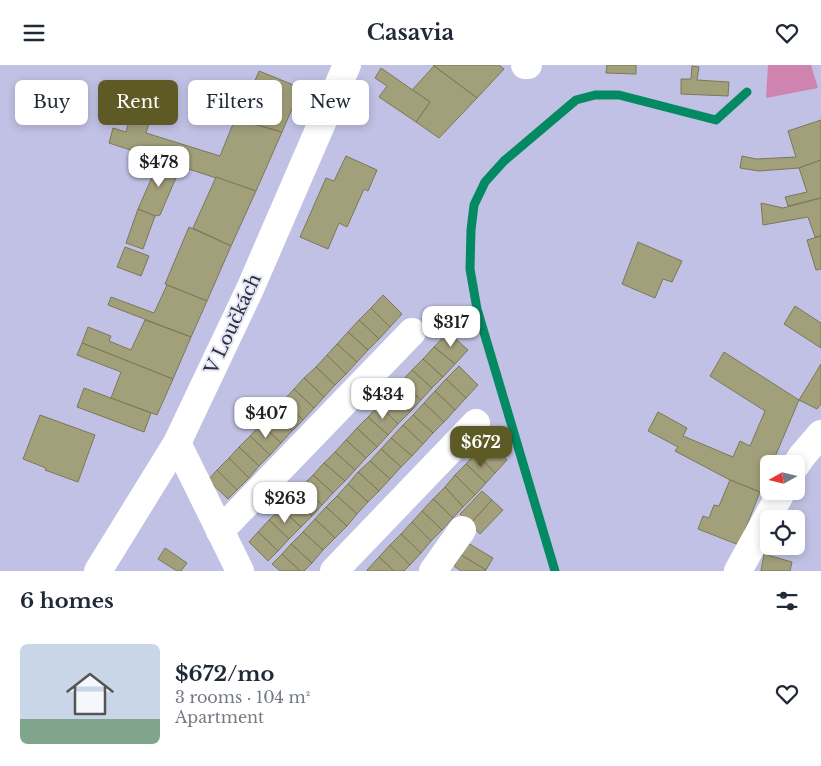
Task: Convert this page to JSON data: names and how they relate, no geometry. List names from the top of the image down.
{
  "streets": {
    "street": ["V Loučkách"]
  },
  "north": "left",
  "page": {
    "header": "Casavia",
    "chip": [
      "Buy",
      "Rent",
      "Filters",
      "New"
    ],
    "price": [
      "$478",
      "$317",
      "$434",
      "$407",
      "$672",
      "$263"
    ],
    "heading": "6 homes",
    "list": [
      {
        "name": "$672/mo",
        "note": "3 rooms · 104 m² · Apartment"
      }
    ]
  }
}
